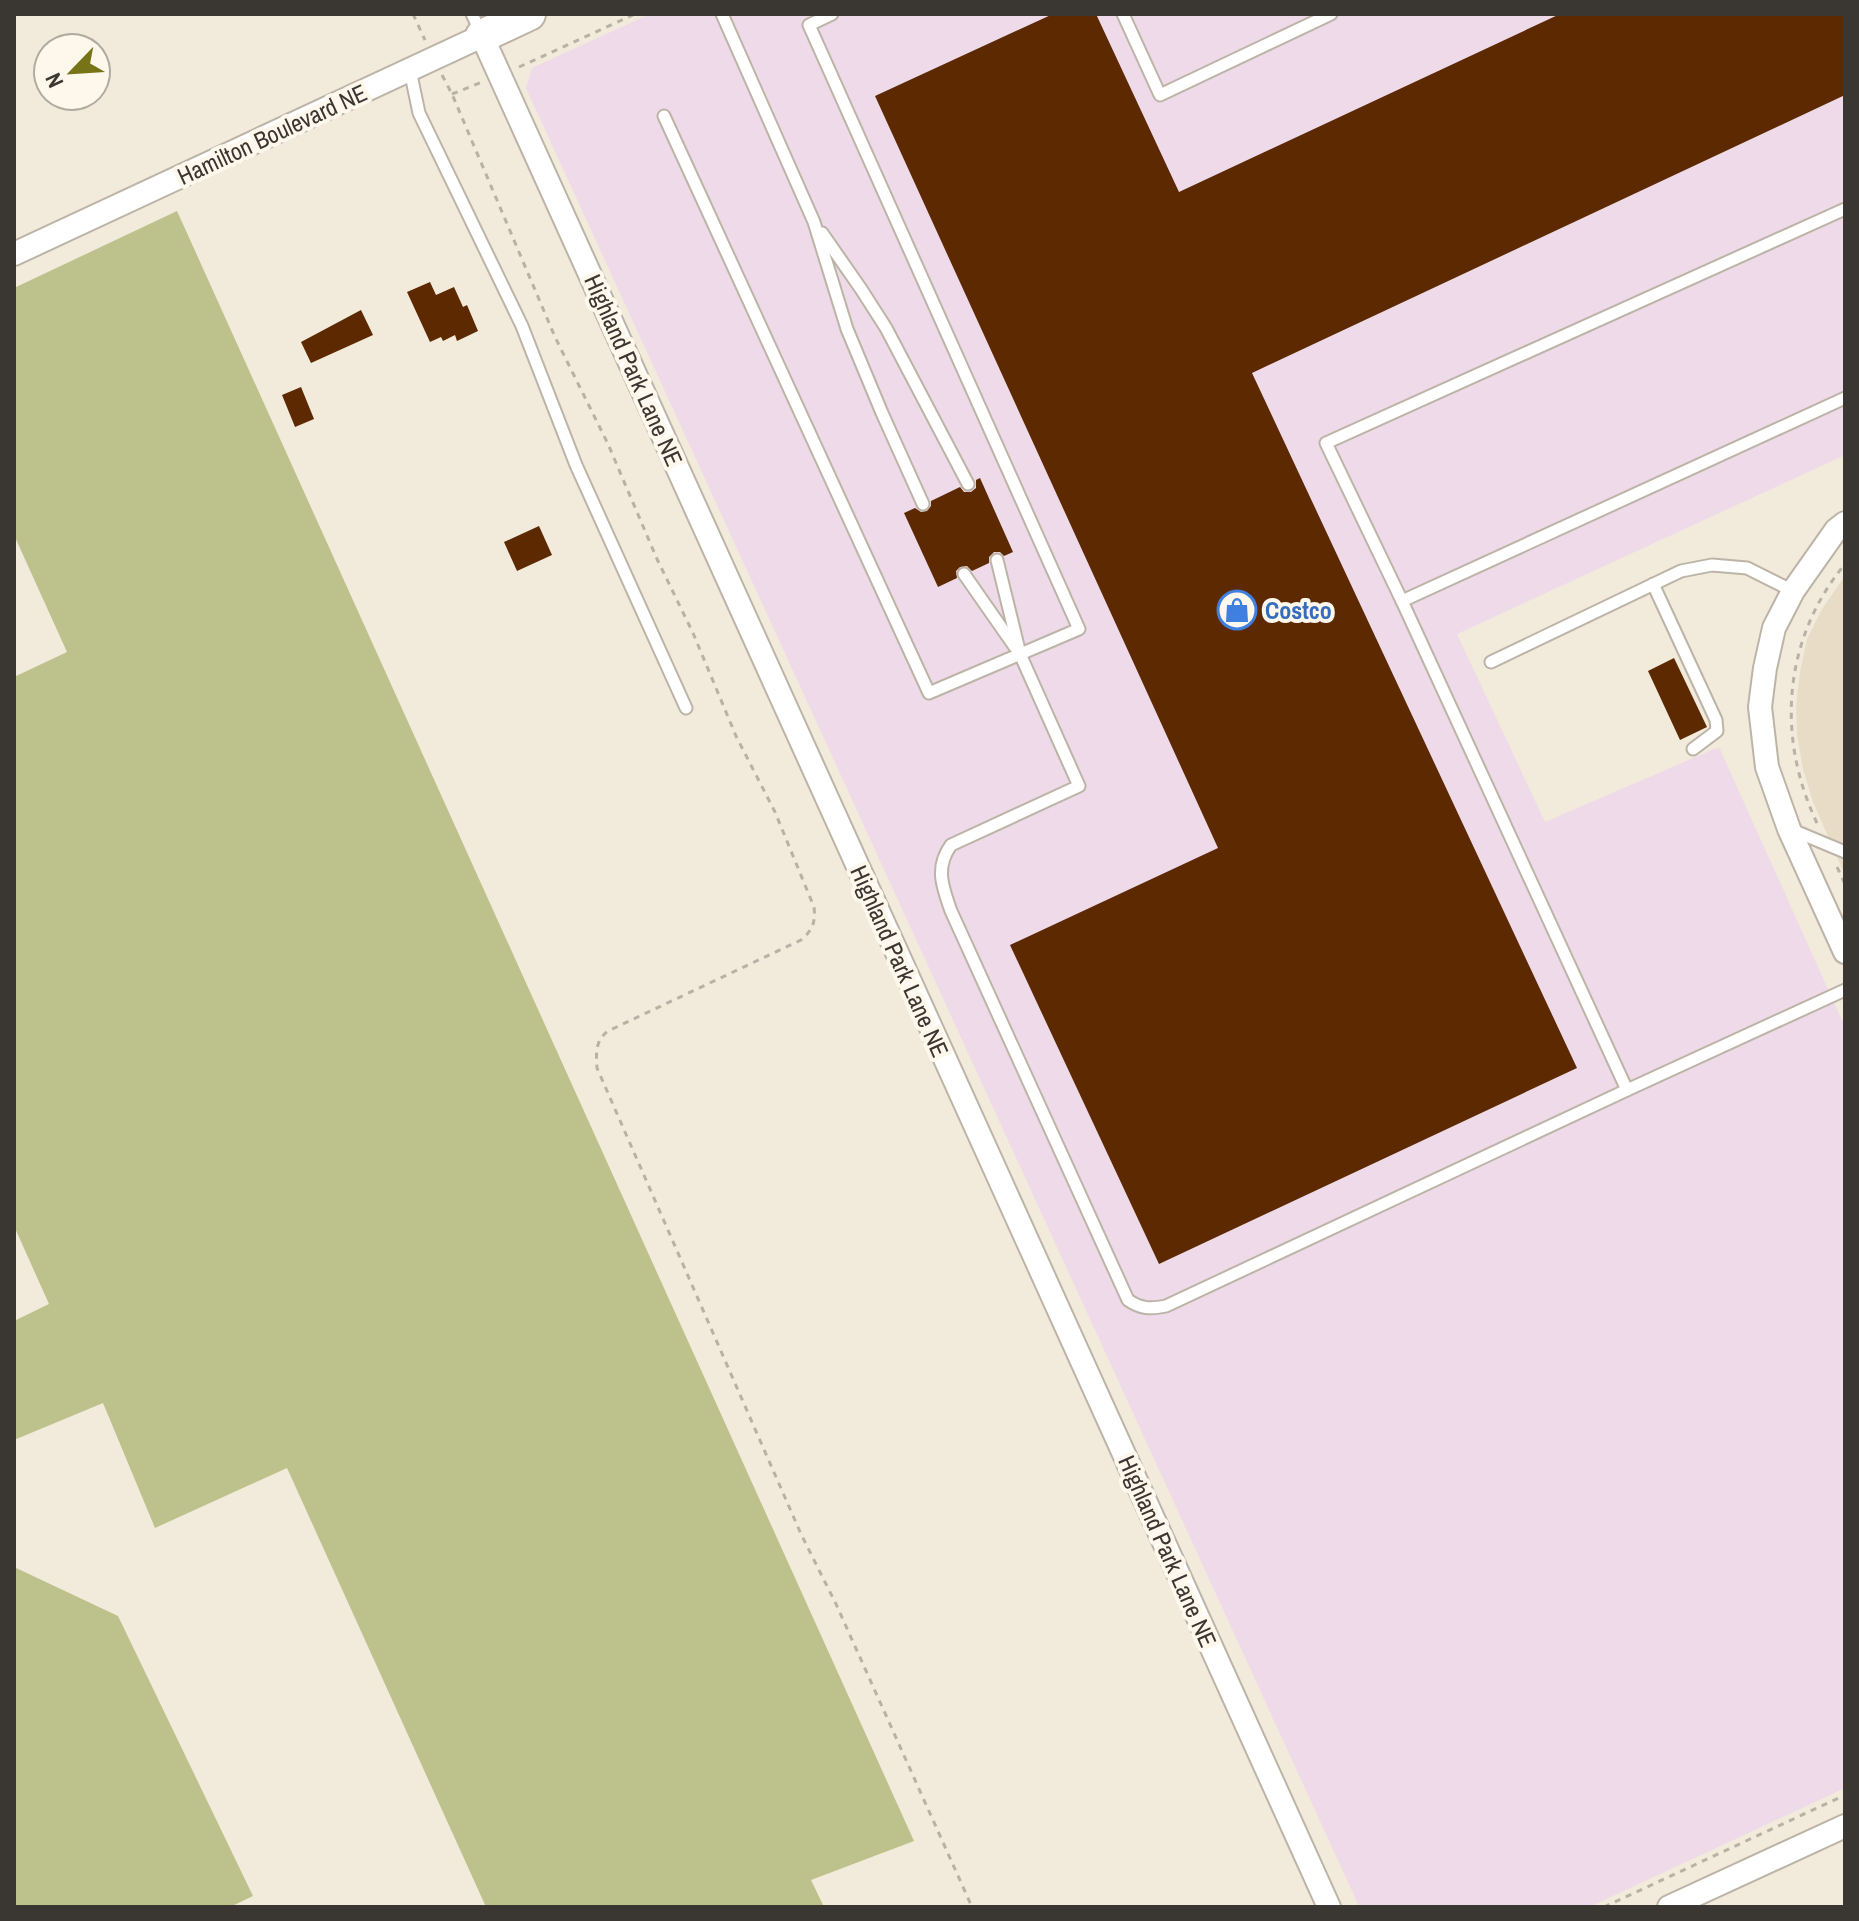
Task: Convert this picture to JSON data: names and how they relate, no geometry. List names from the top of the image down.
{
  "streets": {
    "street": ["Hamilton Boulevard NE", "Highland Park Lane NE"]
  },
  "crossings": [
    ["Hamilton Boulevard NE", "Highland Park Lane NE"]
  ],
  "places": {
    "shop": ["Costco"]
  },
  "north": "bottom left"
}
